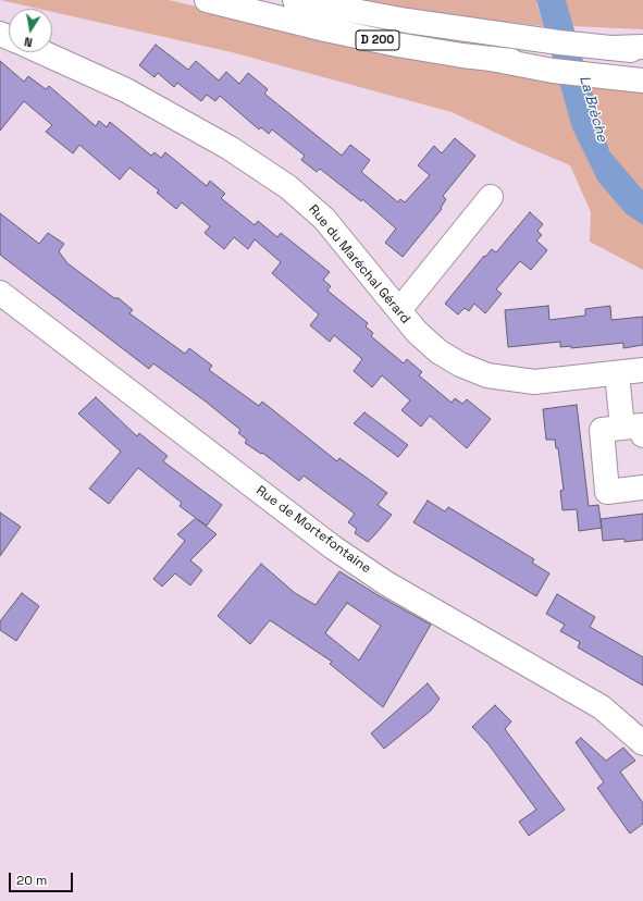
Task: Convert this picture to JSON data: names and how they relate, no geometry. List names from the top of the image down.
{
  "streets": {
    "main road": ["D 200", "Rue du Maréchal Gérard", "Rue de Mortefontaine"]
  },
  "water": ["La Brèche"],
  "scale_bar": "20 m",
  "north": "bottom"
}
